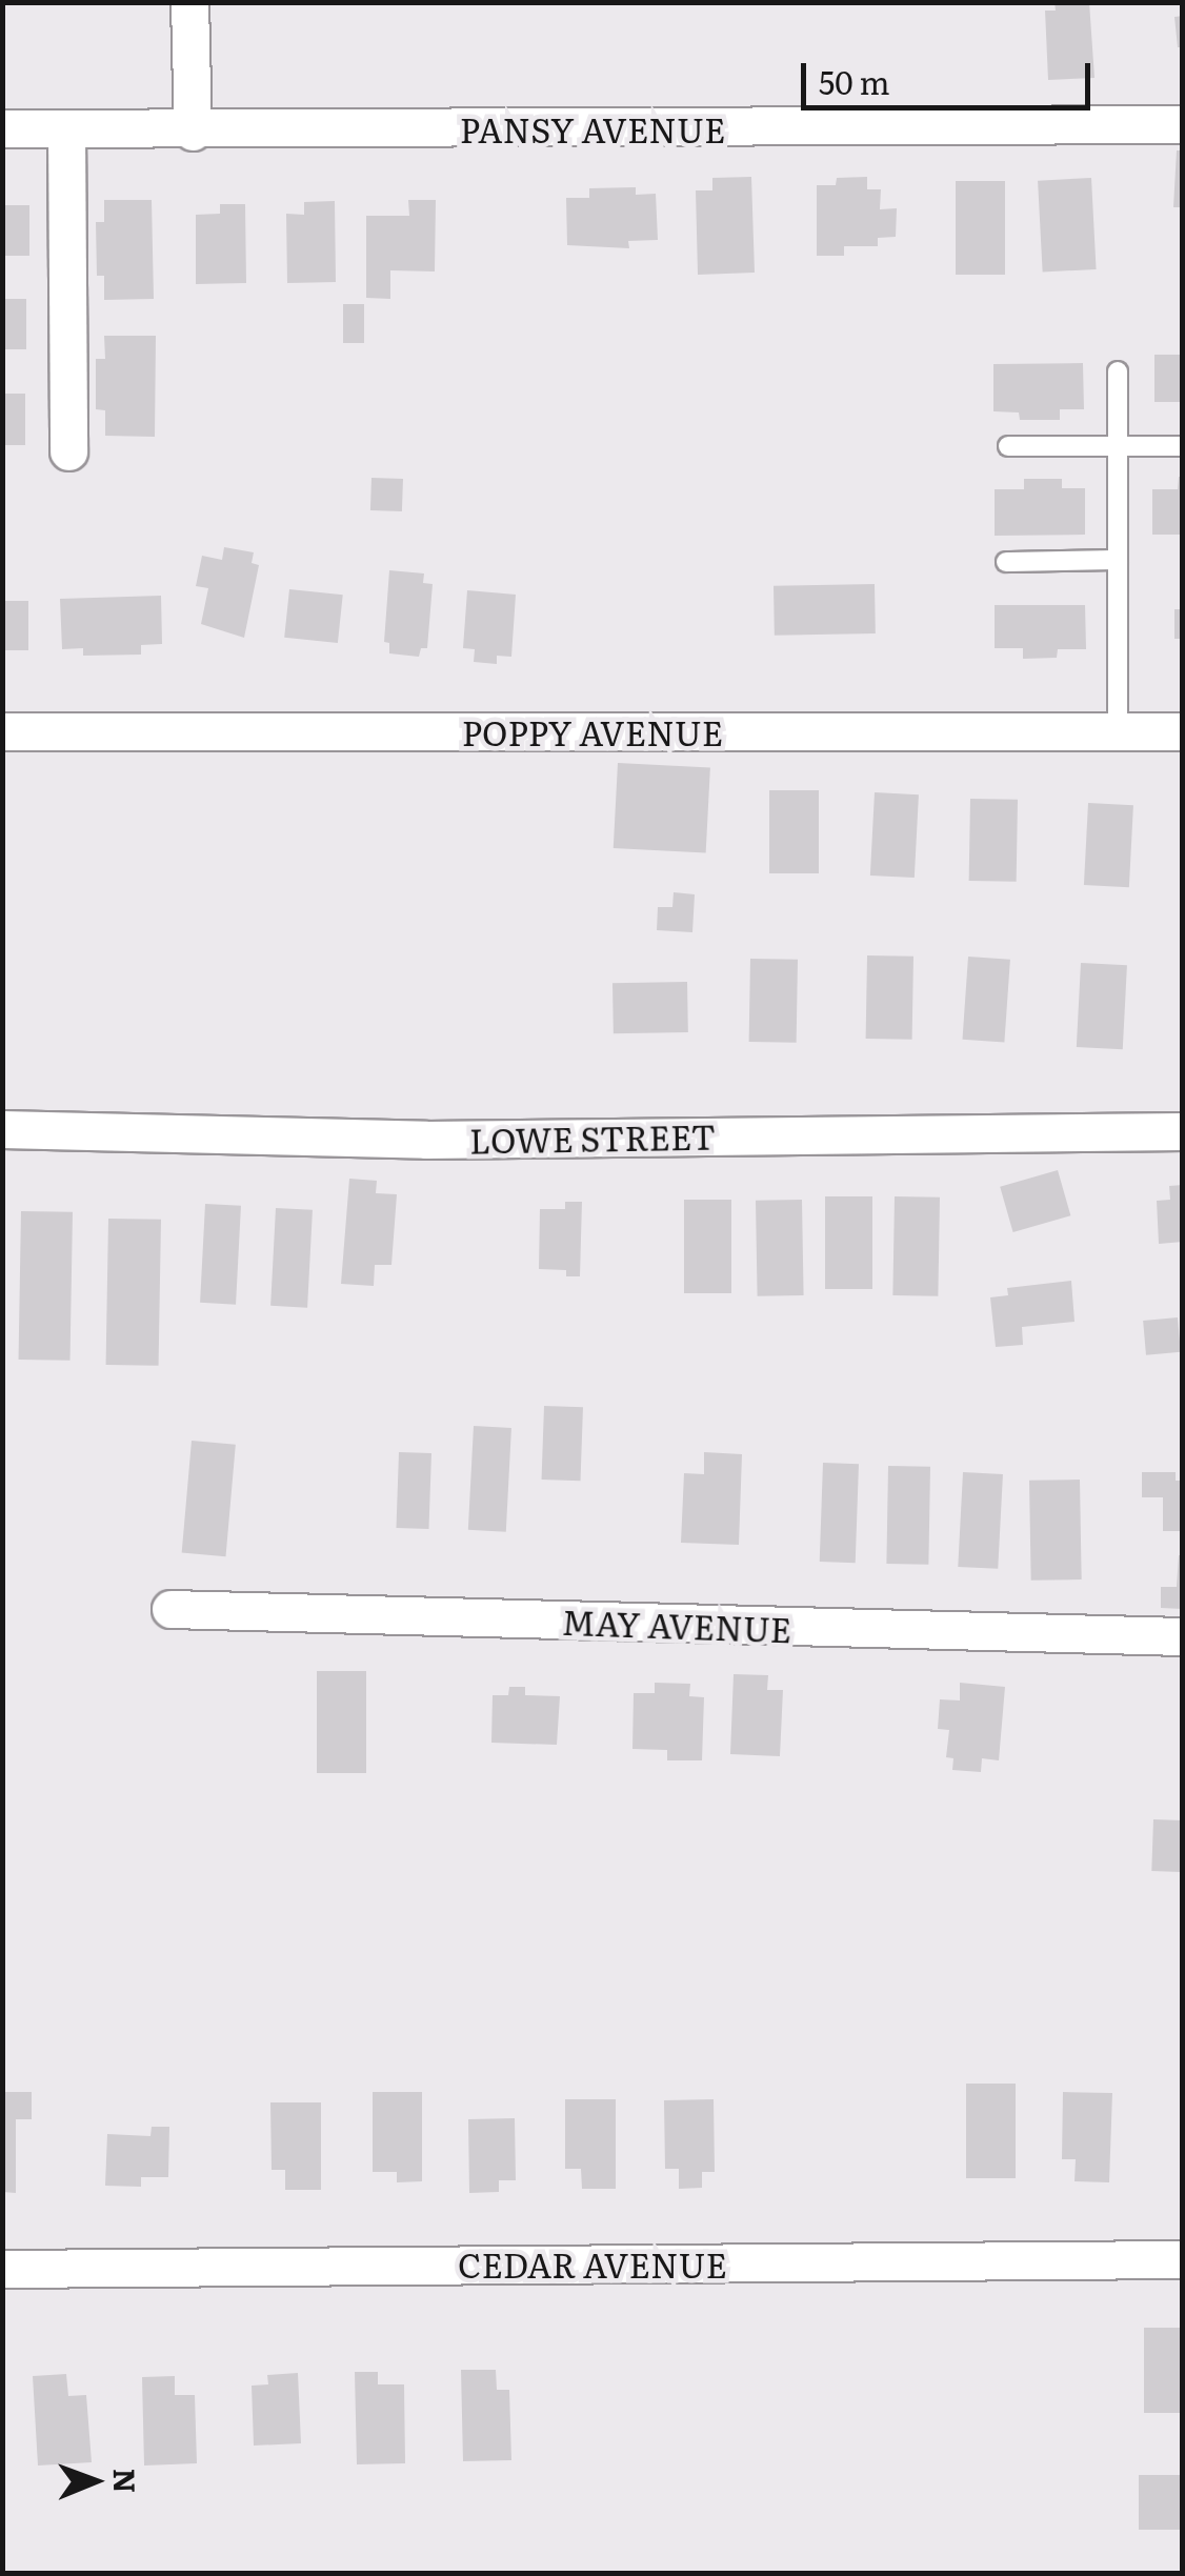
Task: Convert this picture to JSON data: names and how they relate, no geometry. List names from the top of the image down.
{
  "streets": {
    "street": [
      "PANSY AVENUE",
      "POPPY AVENUE",
      "LOWE STREET",
      "MAY AVENUE",
      "CEDAR AVENUE"
    ]
  },
  "scale_bar": "50 m",
  "north": "right"
}
